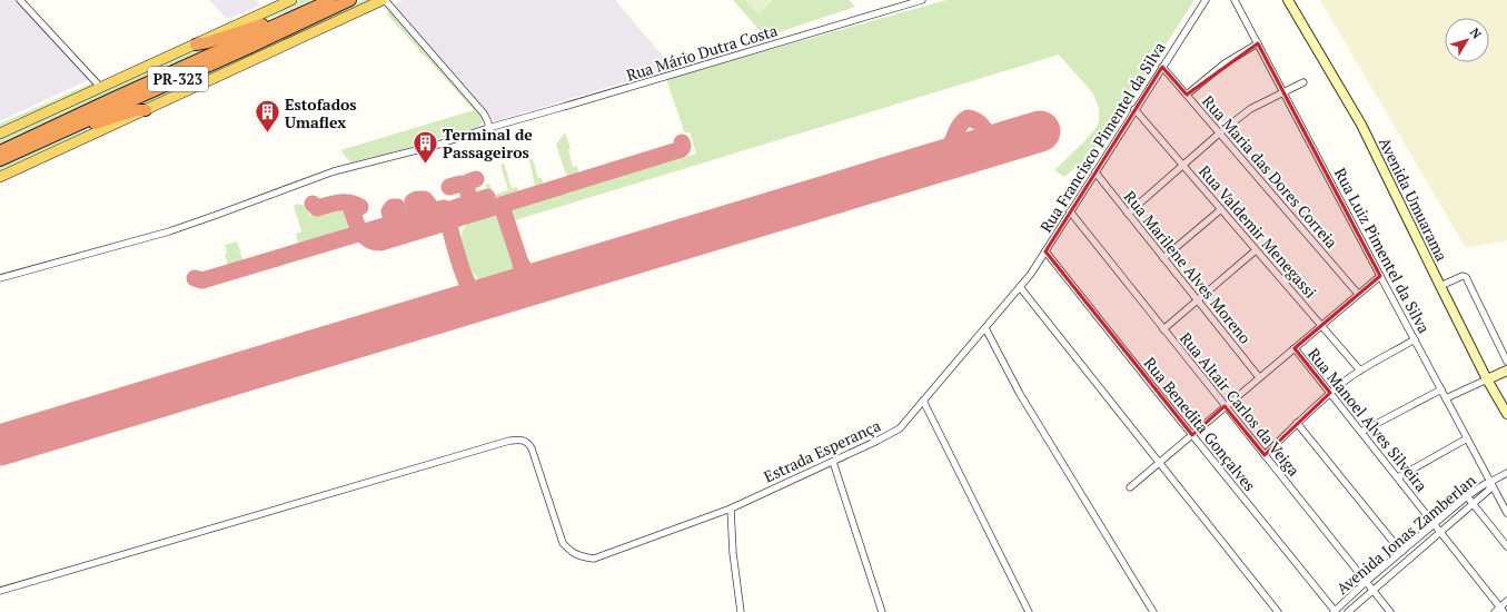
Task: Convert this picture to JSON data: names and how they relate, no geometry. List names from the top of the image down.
{
  "streets": {
    "highway": ["PR-323"],
    "street": [
      "Rua Mário Dutra Costa",
      "Rua Francisco Pimentel da Silva",
      "Rua Maria das Dores Correia",
      "Avenida Umuarama",
      "Rua Valdemir Menegassi",
      "Rua Luiz Pimentel da Silva",
      "Rua Marilene Alves Moreno",
      "Rua Altair Carlos da Veiga",
      "Rua Manoel Alves Silveira",
      "Rua Benedita Gonçalves",
      "Estrada Esperança",
      "Avenida Jonas Zamberlan"
    ]
  },
  "crossings": [
    ["Rua Francisco Pimentel da Silva", "Rua Maria das Dores Correia"],
    ["Rua Francisco Pimentel da Silva", "Rua Valdemir Menegassi"],
    ["Rua Francisco Pimentel da Silva", "Rua Marilene Alves Moreno"],
    ["Rua Francisco Pimentel da Silva", "Rua Altair Carlos da Veiga"],
    ["Rua Francisco Pimentel da Silva", "Rua Benedita Gonçalves"],
    ["Rua Francisco Pimentel da Silva", "Estrada Esperança"],
    ["Rua Luiz Pimentel da Silva", "Avenida Jonas Zamberlan"],
    ["Rua Altair Carlos da Veiga", "Avenida Jonas Zamberlan"],
    ["Rua Manoel Alves Silveira", "Avenida Jonas Zamberlan"],
    ["Rua Benedita Gonçalves", "Avenida Jonas Zamberlan"]
  ],
  "places": {
    "building": ["Estofados Umaflex", "Terminal de Passageiros"]
  },
  "north": "top right"
}
